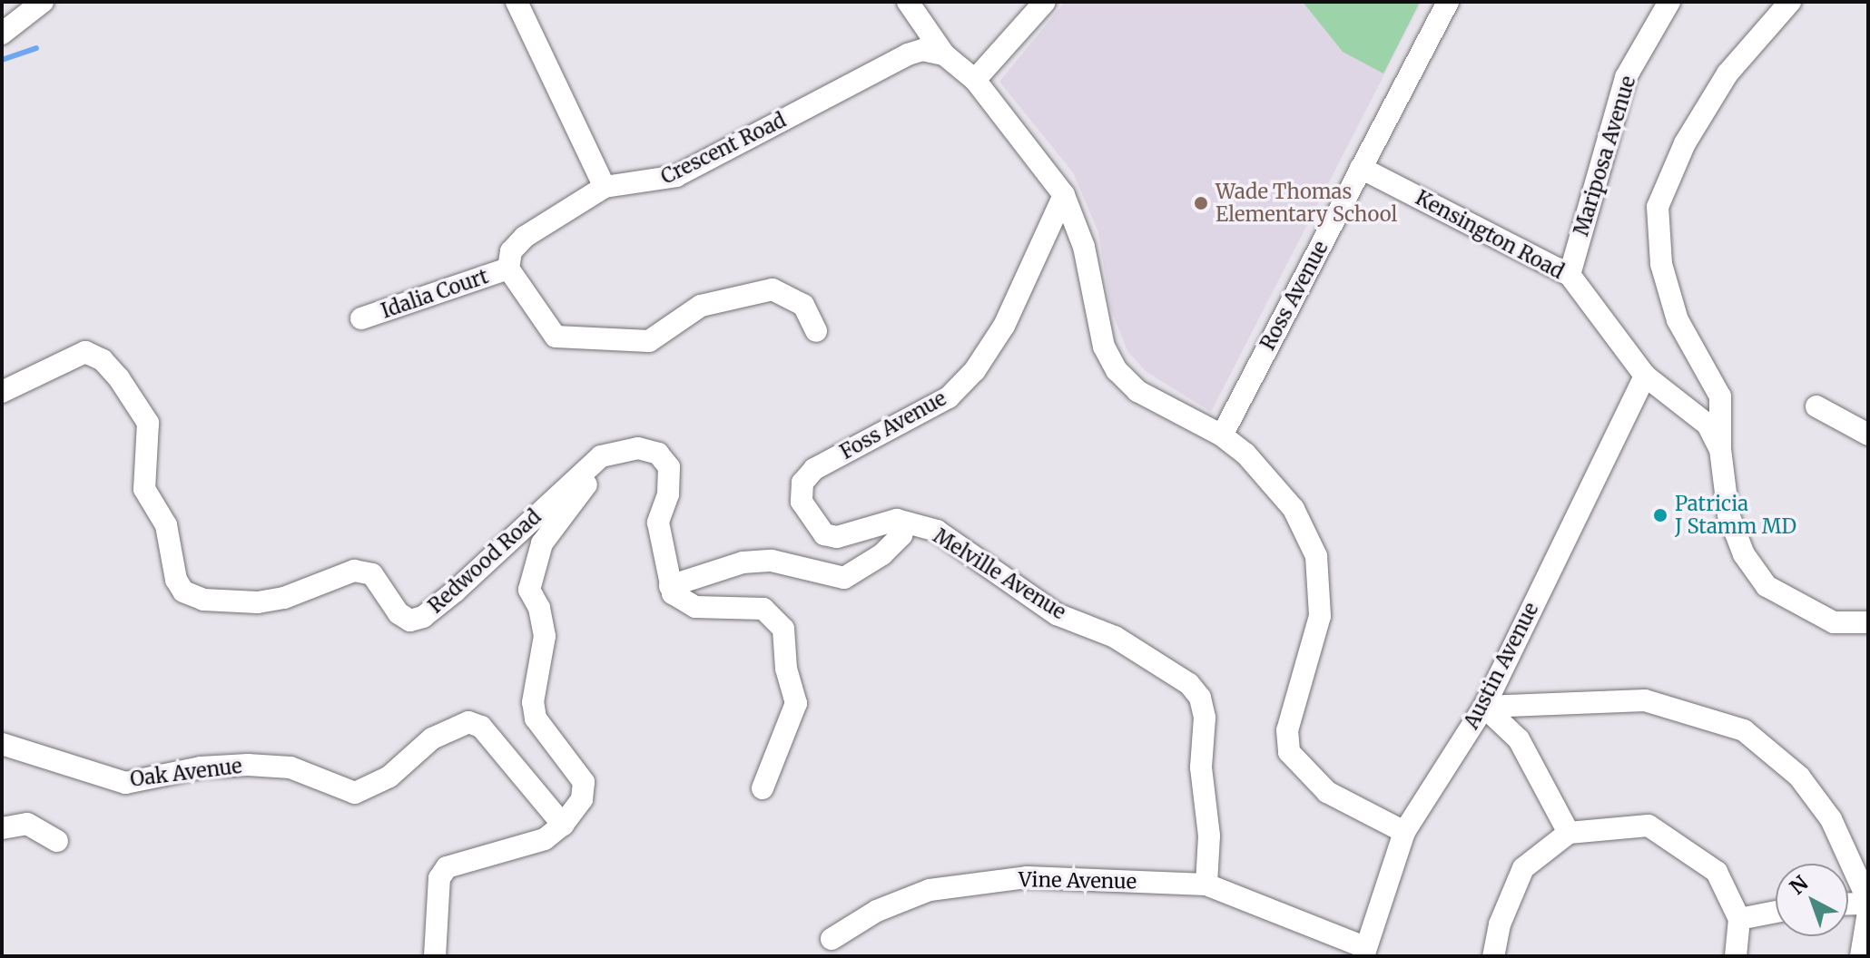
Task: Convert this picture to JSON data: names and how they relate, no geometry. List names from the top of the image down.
{
  "streets": {
    "street": [
      "Crescent Road",
      "Mariposa Avenue",
      "Kensington Road",
      "Idalia Court",
      "Ross Avenue",
      "Foss Avenue",
      "Redwood Road",
      "Melville Avenue",
      "Austin Avenue",
      "Oak Avenue",
      "Vine Avenue"
    ]
  },
  "crossings": [
    ["Mariposa Avenue", "Kensington Road"],
    ["Kensington Road", "Ross Avenue"],
    ["Kensington Road", "Austin Avenue"],
    ["Foss Avenue", "Melville Avenue"],
    ["Melville Avenue", "Vine Avenue"]
  ],
  "places": ["Wade Thomas Elementary School", "Patricia J Stamm MD"],
  "north": "top left"
}
